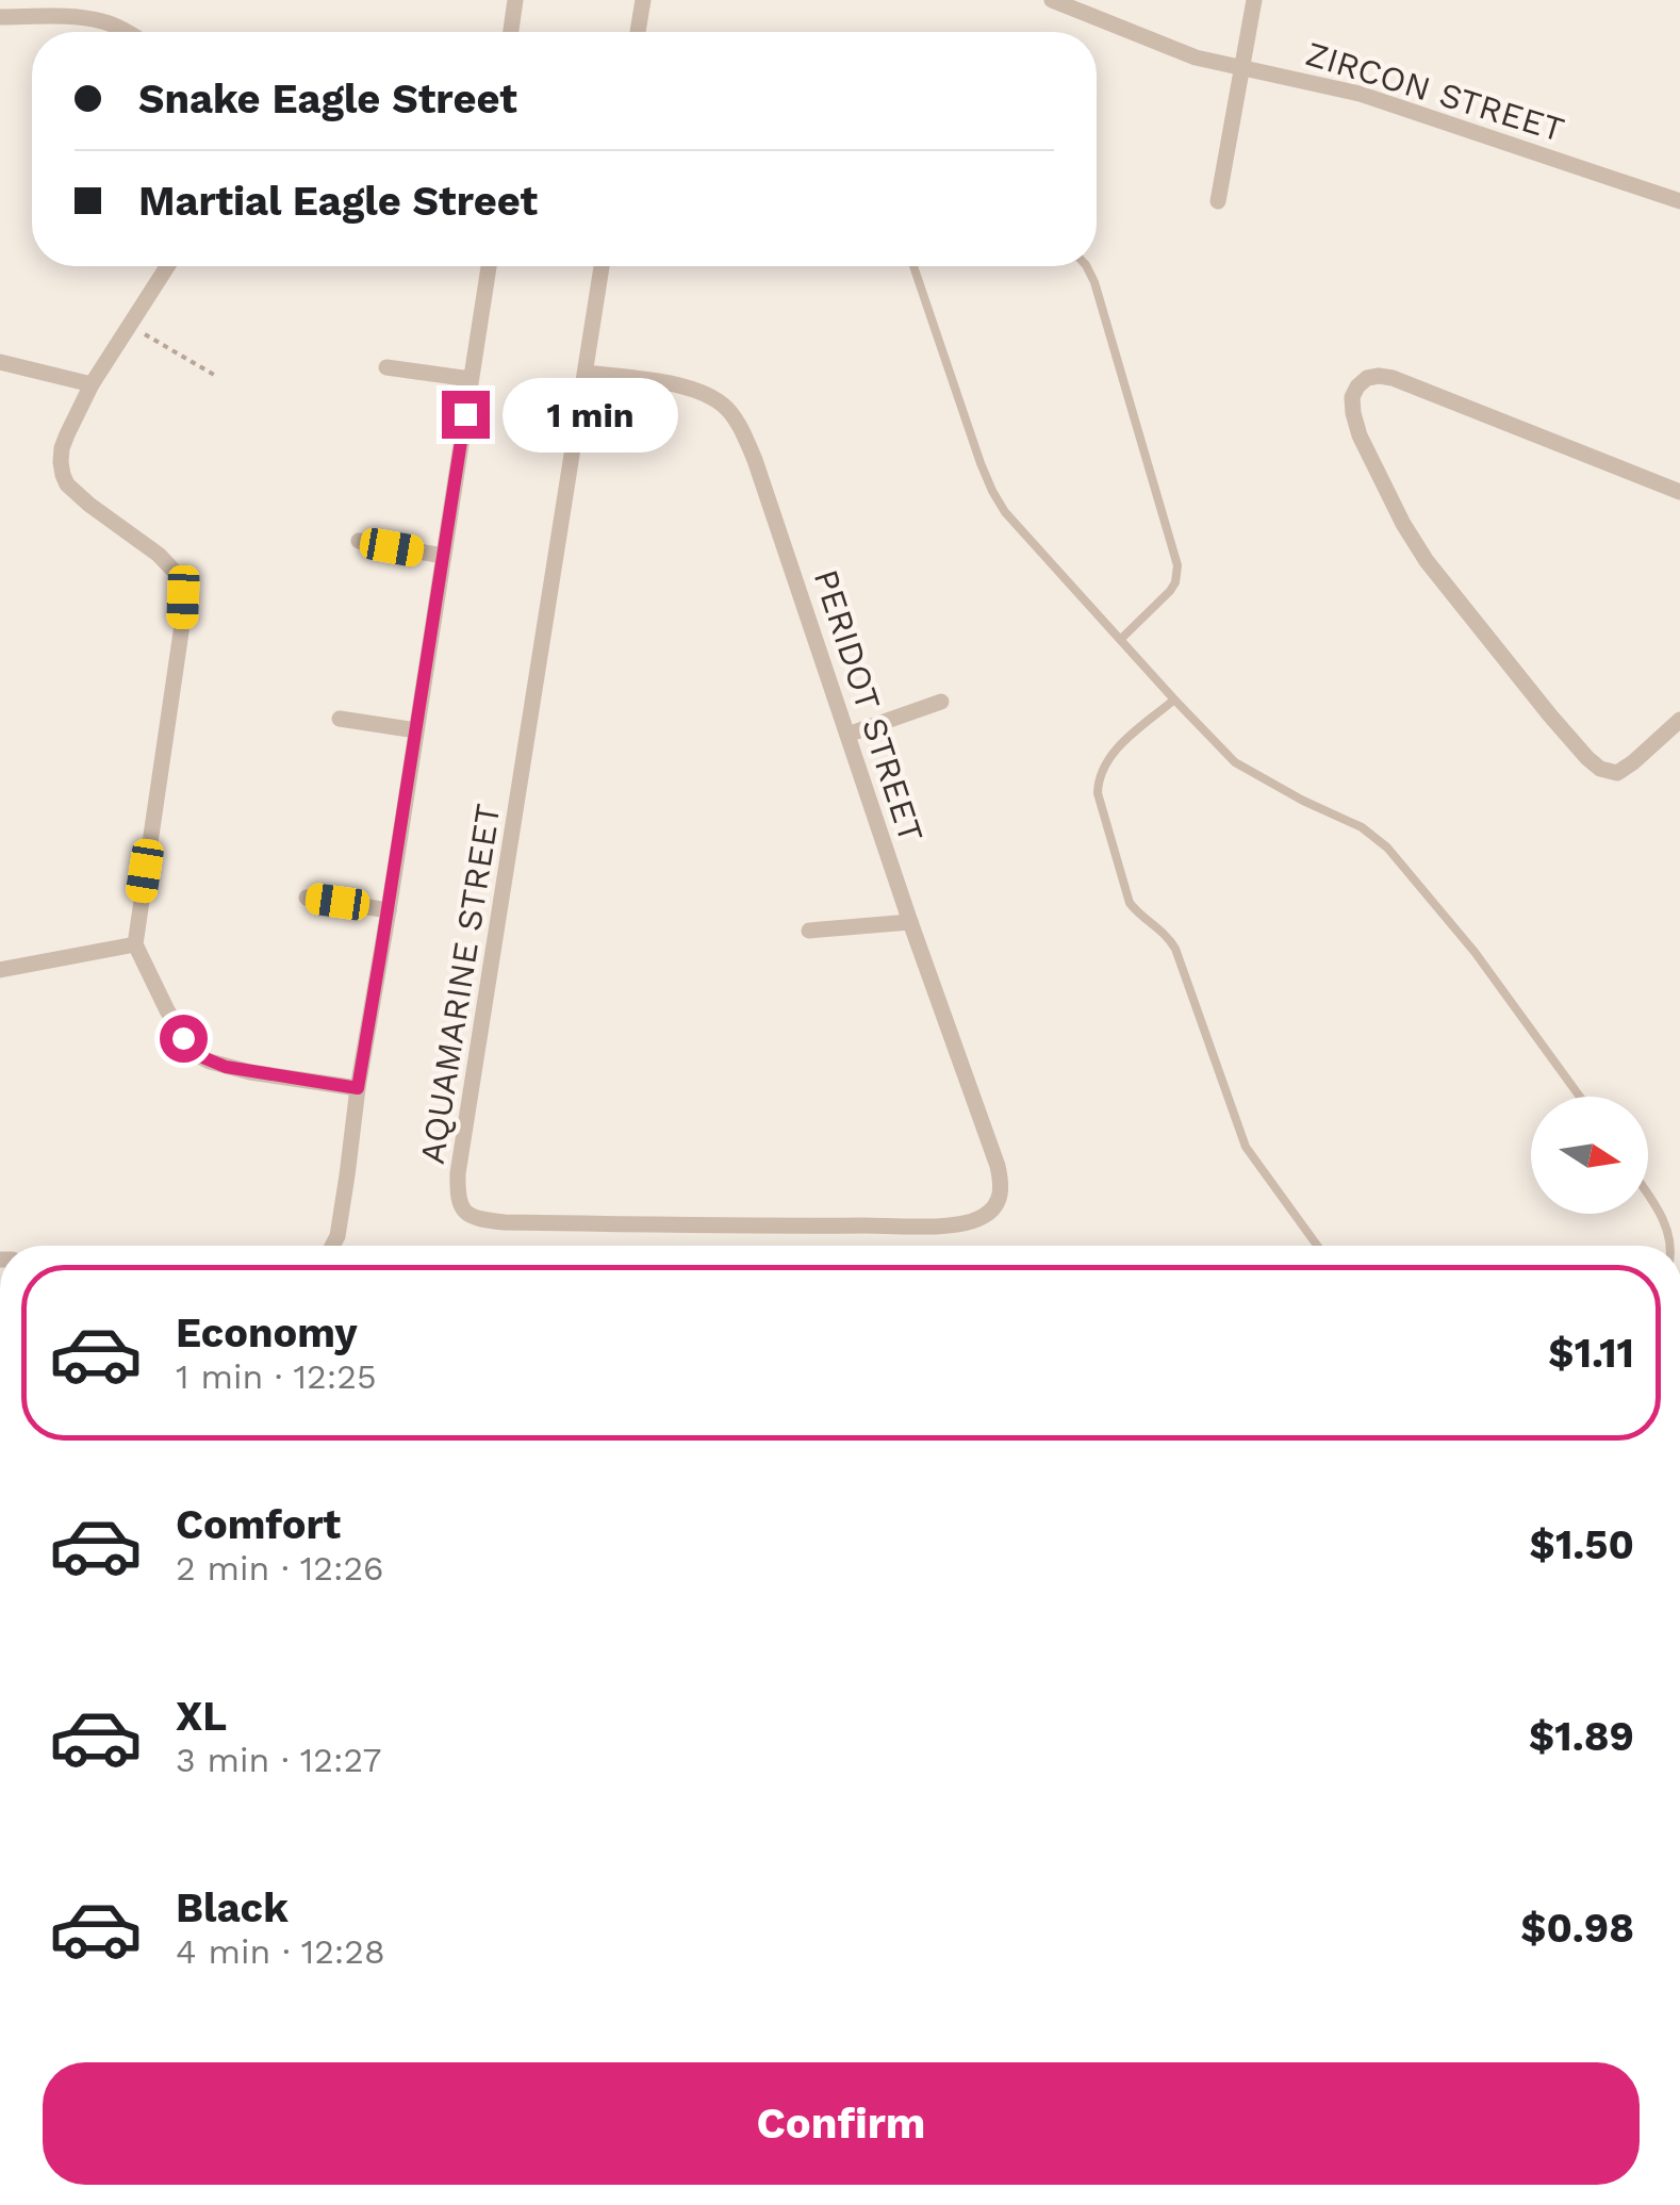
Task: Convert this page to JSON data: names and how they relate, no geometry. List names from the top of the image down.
{
  "streets": {
    "street": ["ZIRCON STREET", "PERIDOT STREET", "AQUAMARINE STREET"]
  },
  "crossings": [
    ["PERIDOT STREET", "AQUAMARINE STREET"]
  ],
  "north": "right",
  "page": {
    "banner": ["Snake Eagle Street", "Martial Eagle Street"],
    "bubble": "1 min",
    "list": [
      {
        "name": "Economy",
        "note": "1 min · 12:25",
        "value": "$1.11"
      },
      {
        "name": "Comfort",
        "note": "2 min · 12:26",
        "value": "$1.50"
      },
      {
        "name": "XL",
        "note": "3 min · 12:27",
        "value": "$1.89"
      },
      {
        "name": "Black",
        "note": "4 min · 12:28",
        "value": "$0.98"
      }
    ],
    "buttons": "Confirm"
  }
}
